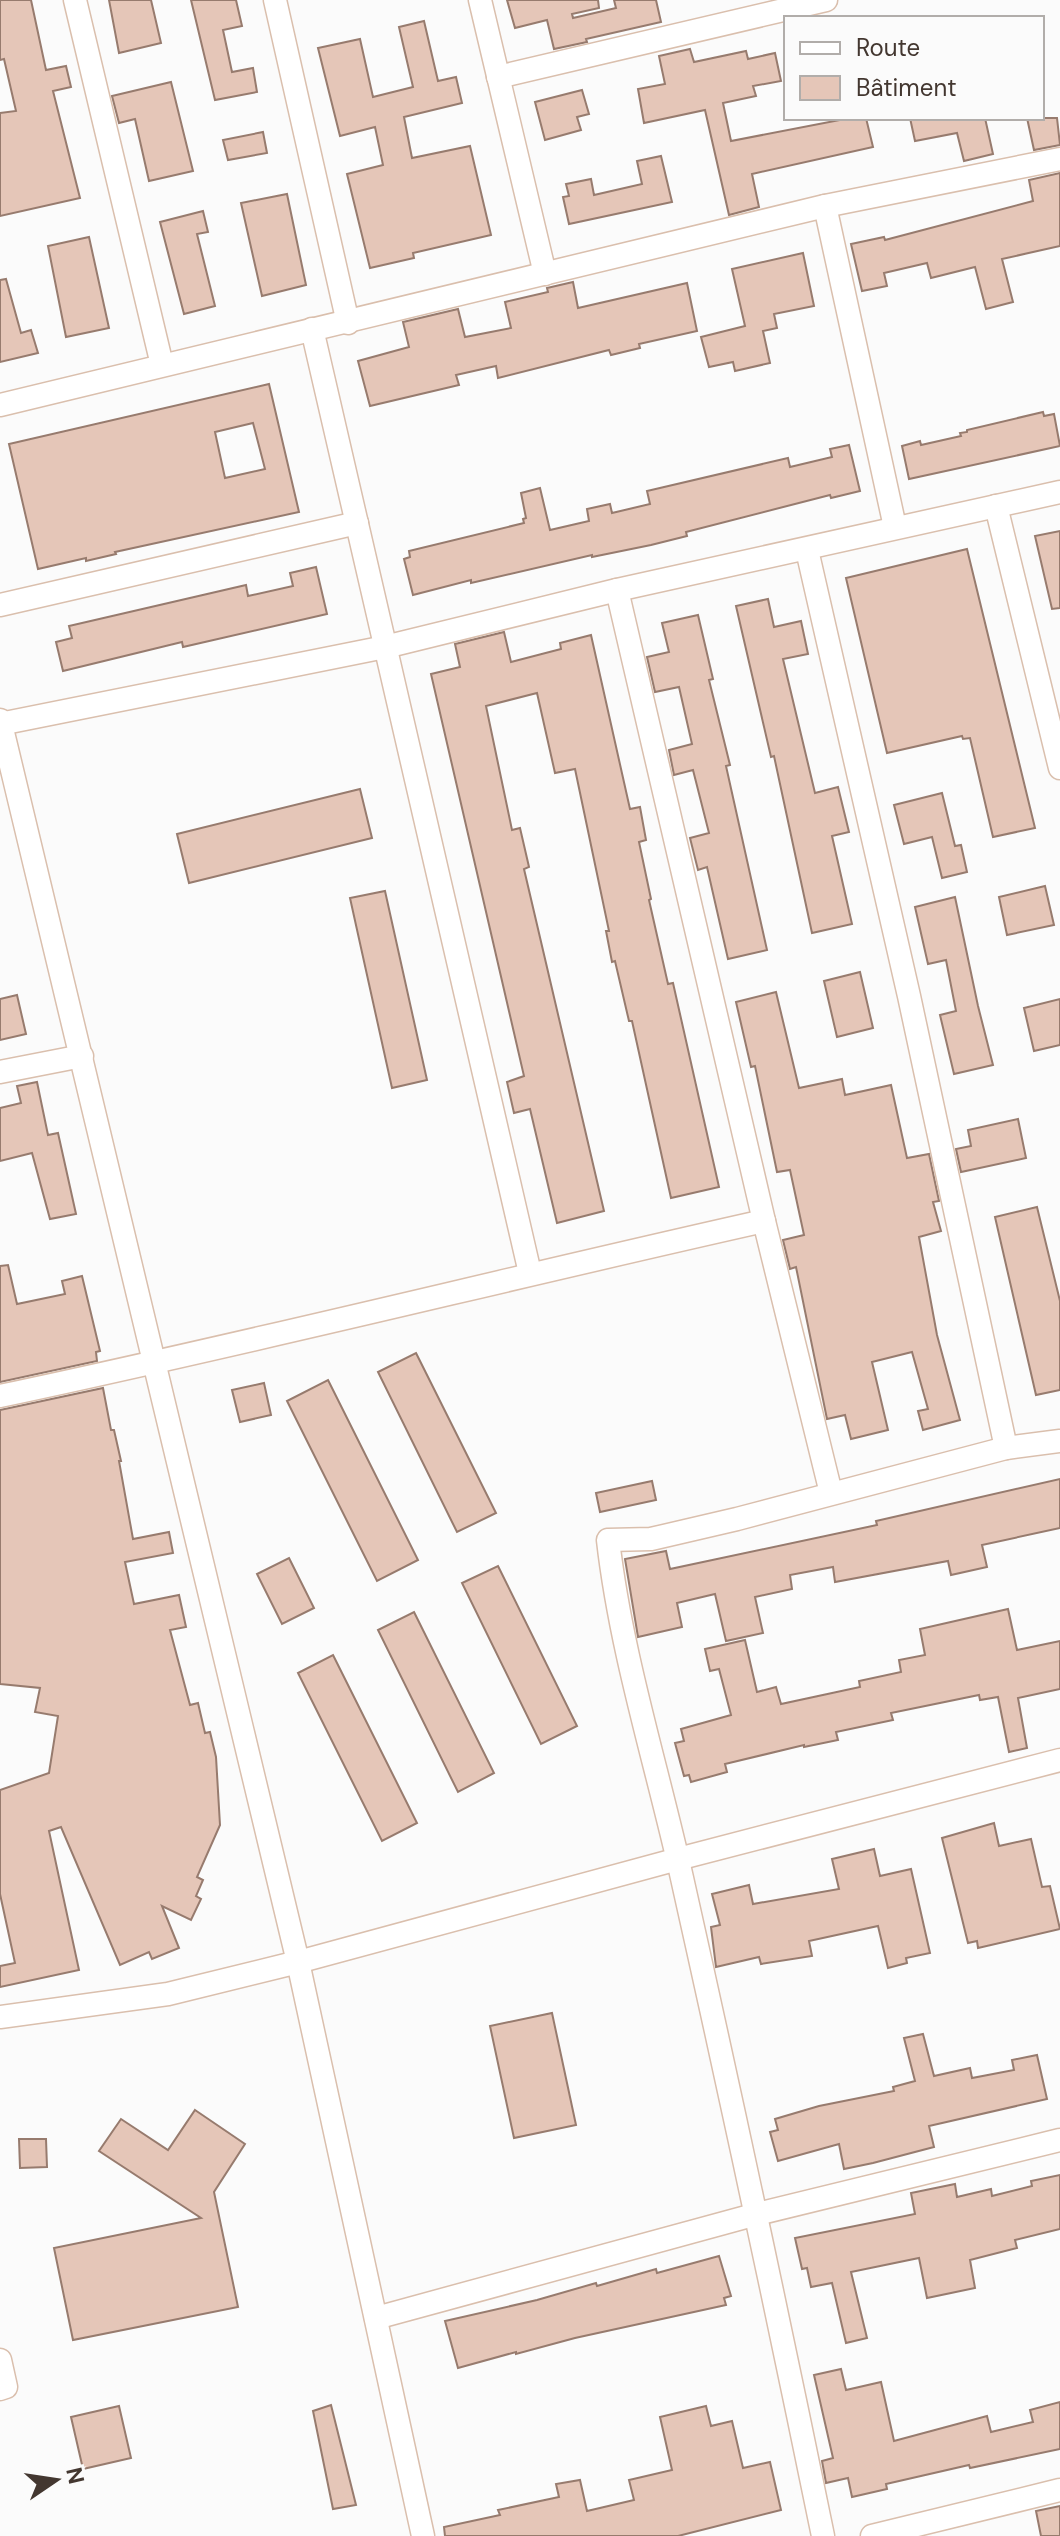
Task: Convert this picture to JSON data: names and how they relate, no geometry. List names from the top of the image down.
{
  "legend": ["Route", "Bâtiment"],
  "north": "right"
}
